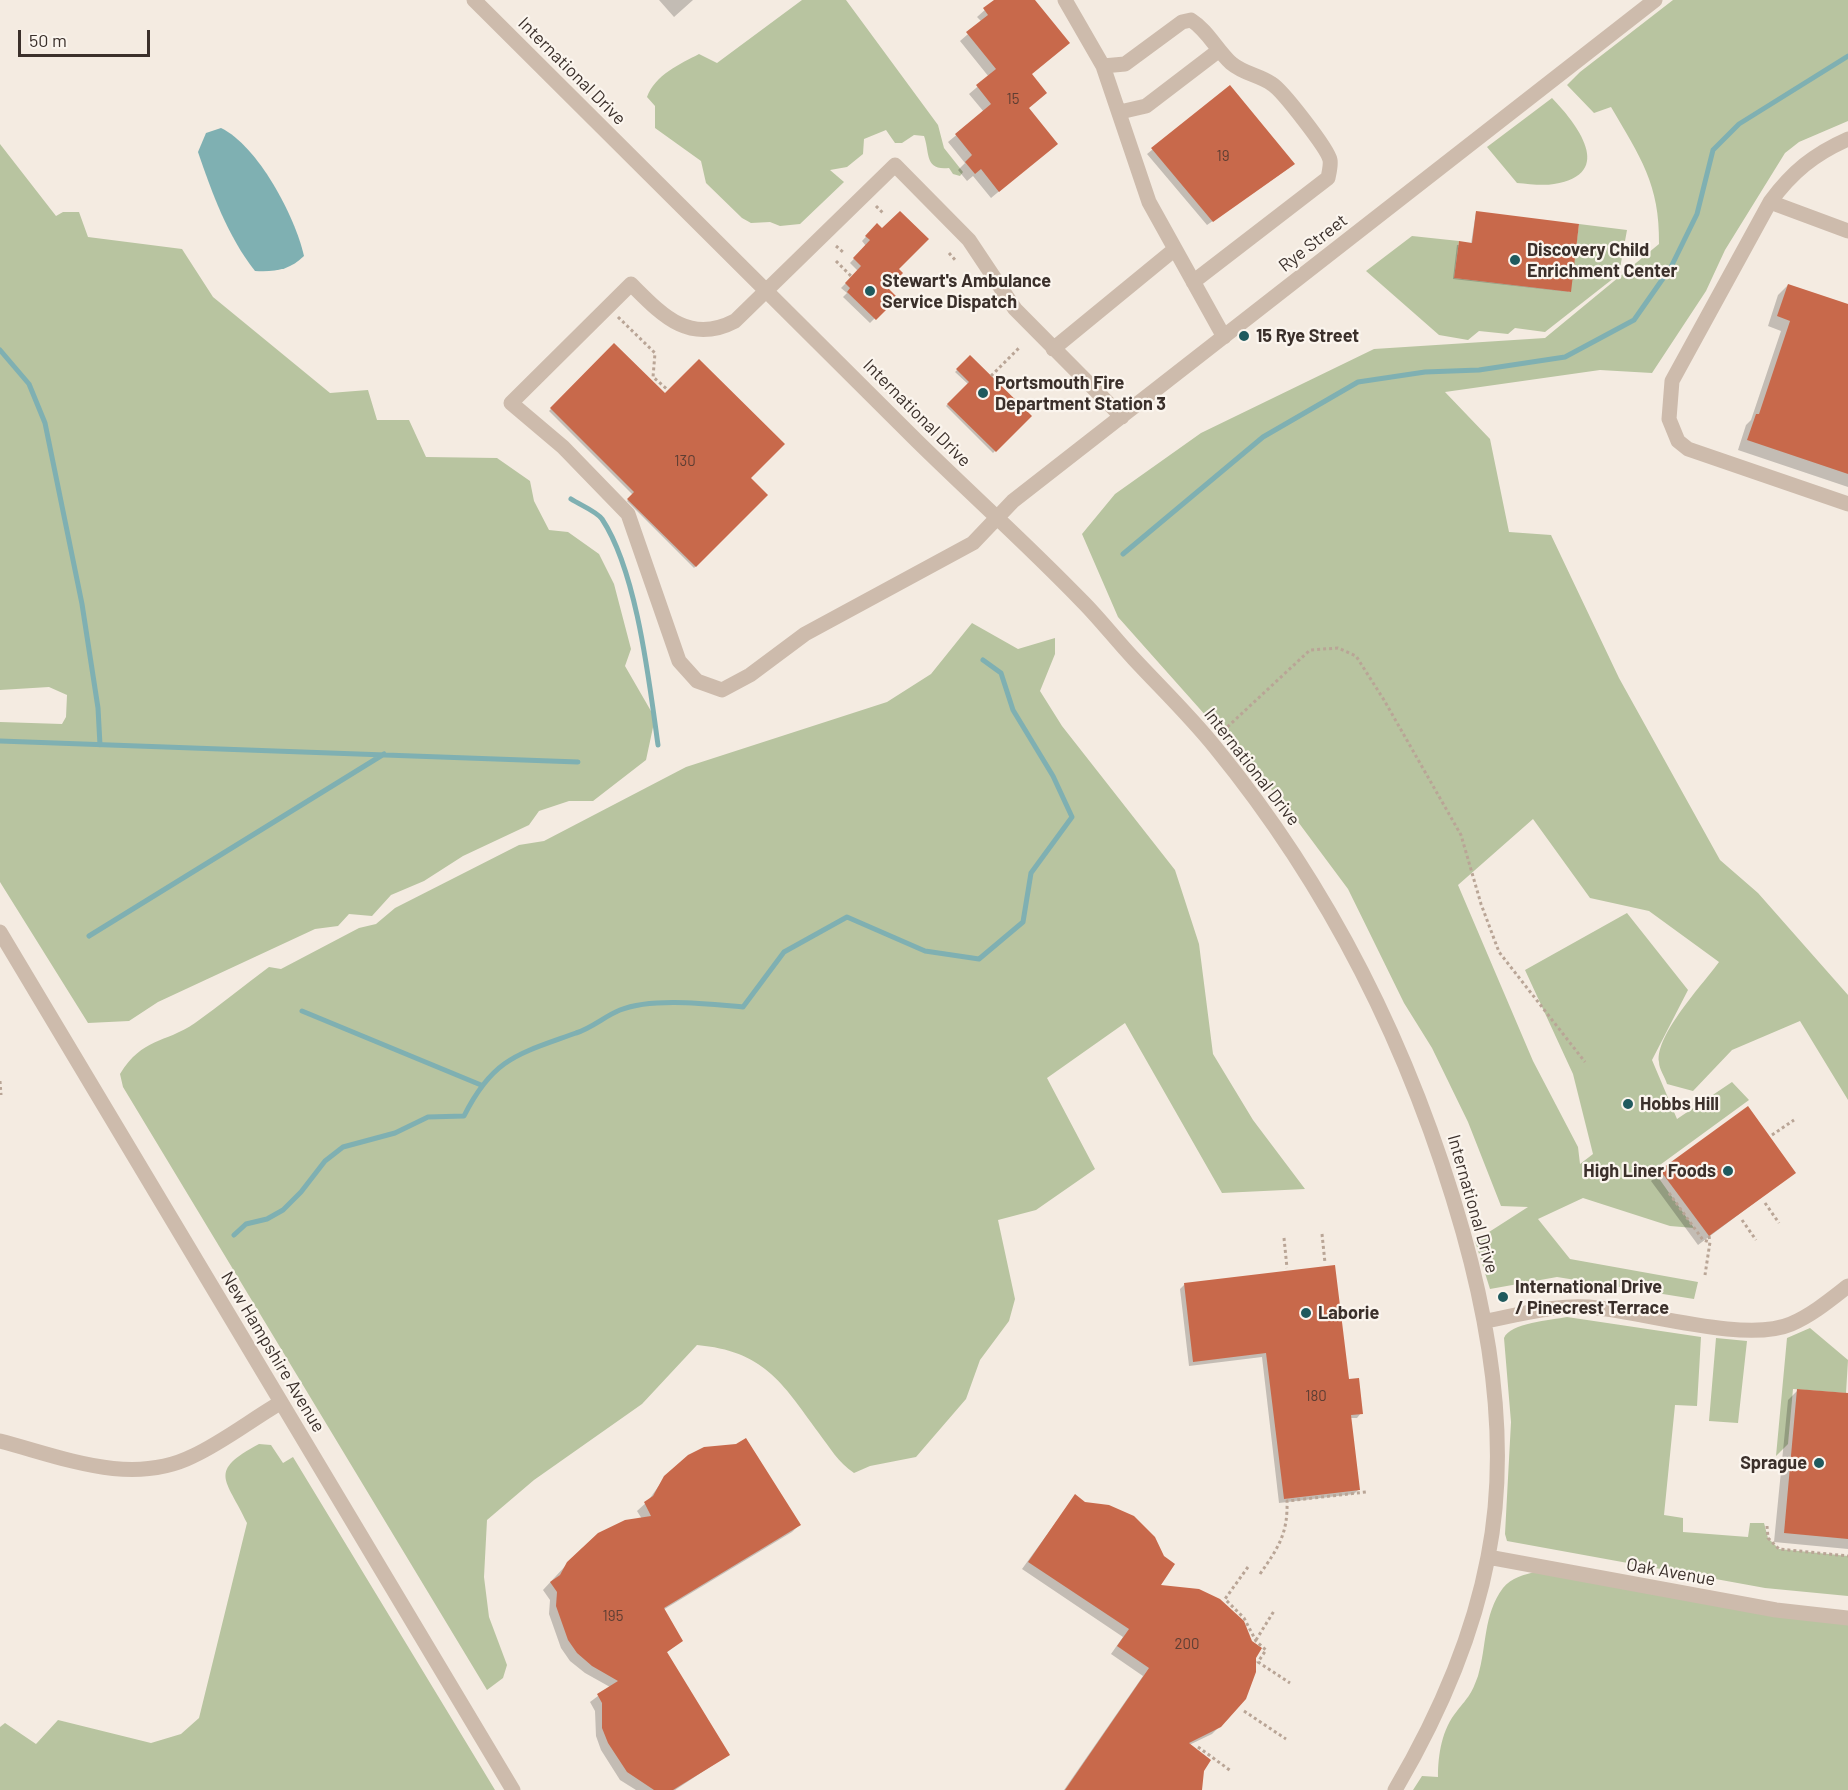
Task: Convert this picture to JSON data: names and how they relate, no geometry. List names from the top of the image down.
{
  "streets": {
    "street": [
      "International Drive",
      "Rye Street",
      "New Hampshire Avenue",
      "Oak Avenue"
    ]
  },
  "crossings": [
    ["International Drive", "Rye Street"],
    ["International Drive", "Oak Avenue"]
  ],
  "places": [
    "Discovery Child Enrichment Center",
    "Stewart's Ambulance Service Dispatch",
    "15 Rye Street",
    "Portsmouth Fire Department Station 3",
    "Hobbs Hill",
    "High Liner Foods",
    "International Drive / Pinecrest Terrace",
    "Laborie",
    "Sprague"
  ],
  "house_numbers": [
    "15",
    "19",
    "130",
    "180",
    "195",
    "200"
  ],
  "scale_bar": "50 m"
}
